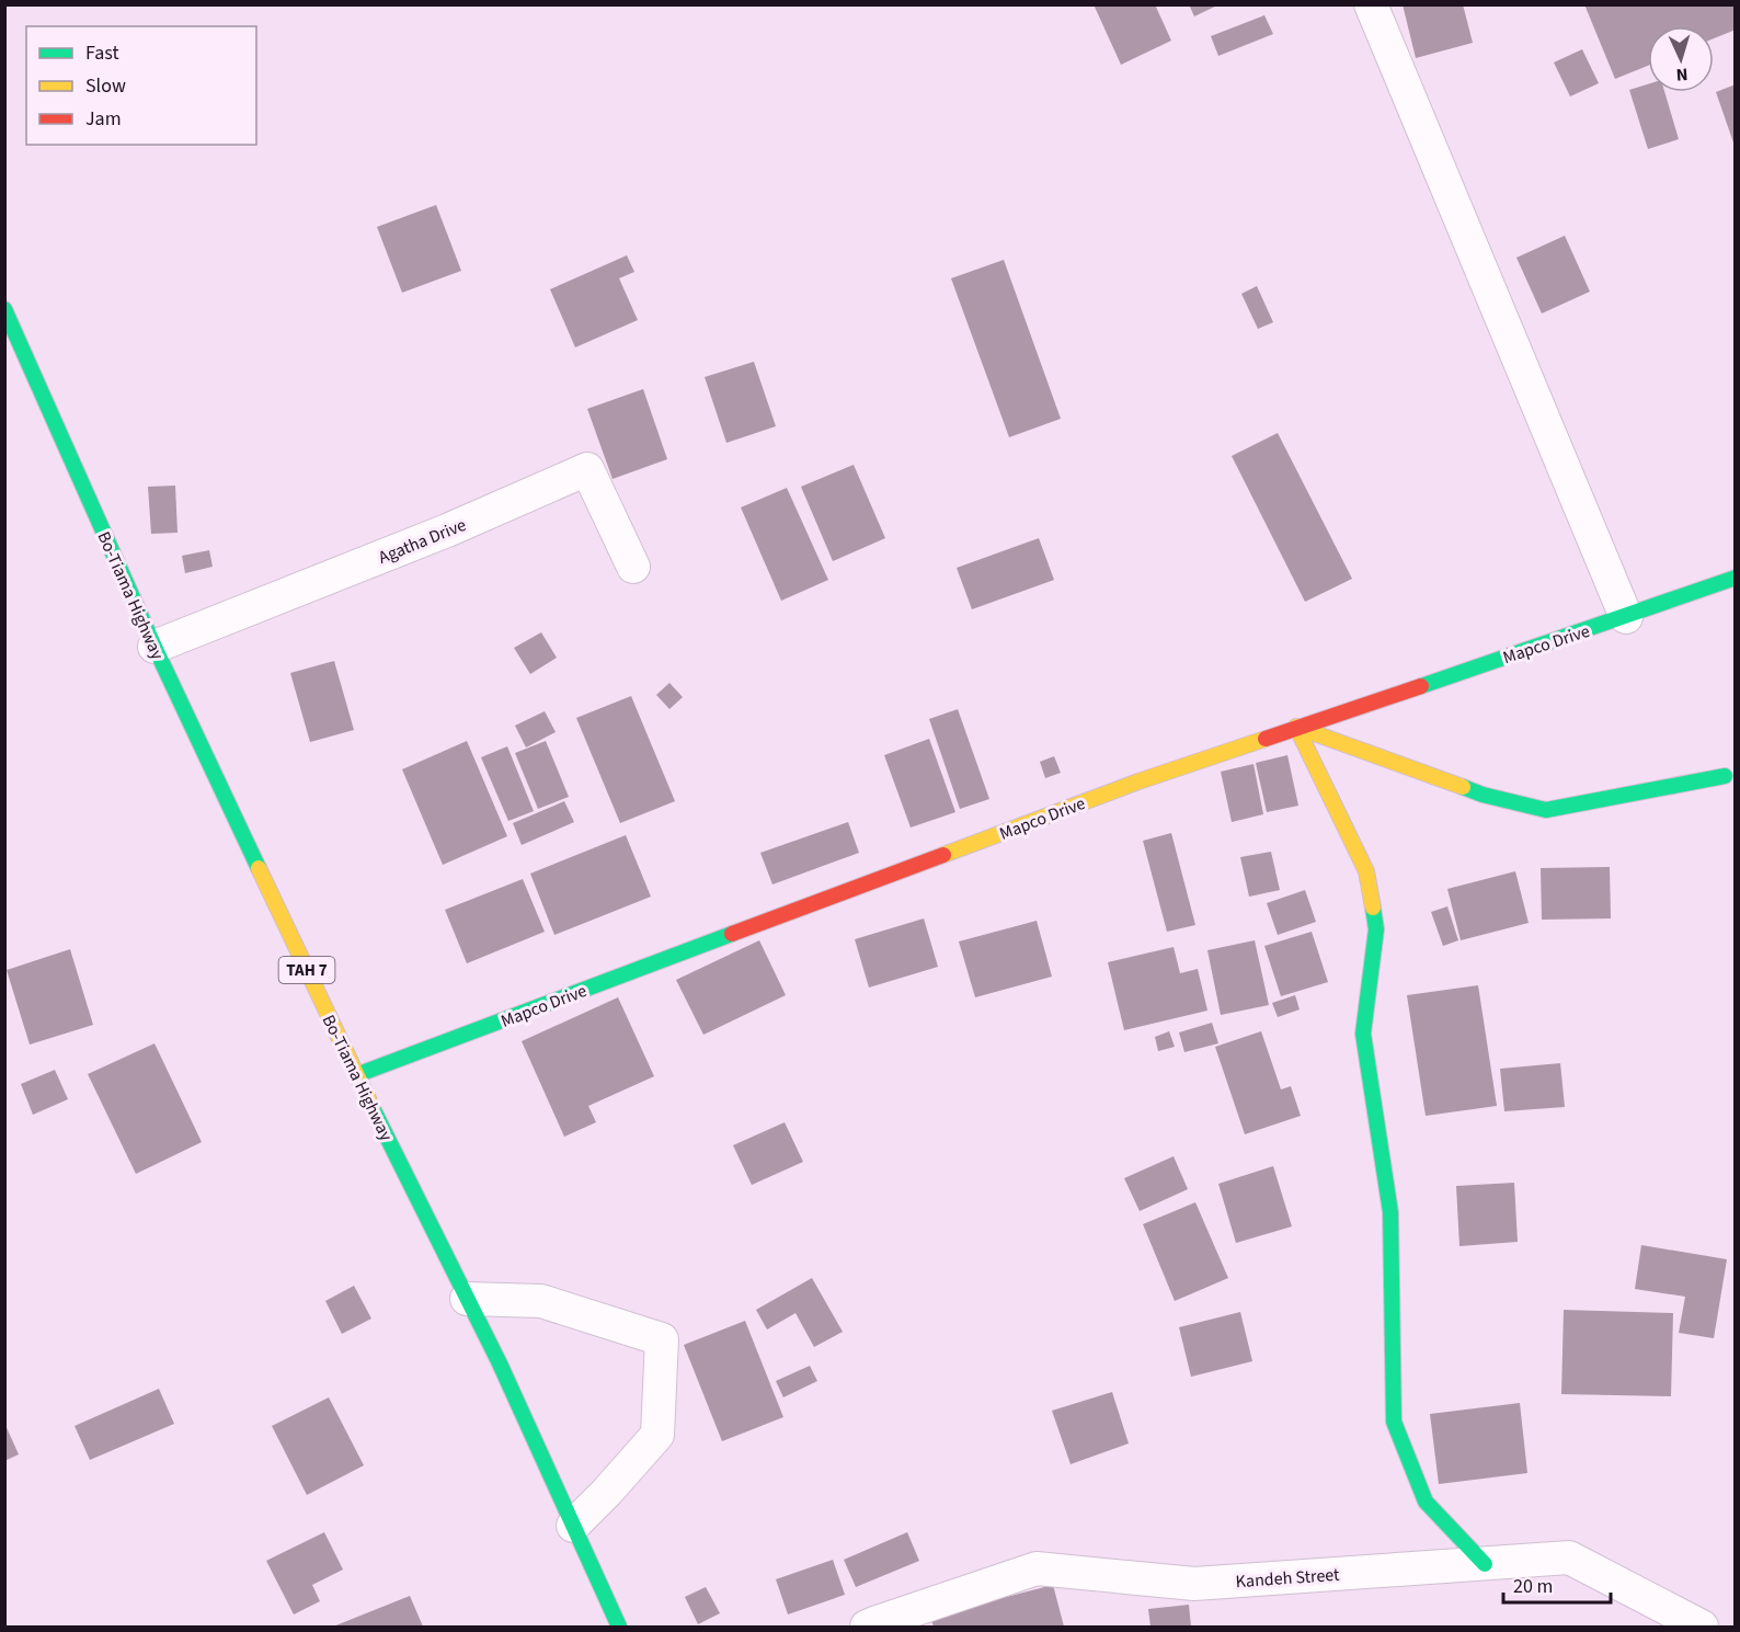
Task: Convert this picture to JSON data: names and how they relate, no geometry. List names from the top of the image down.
{
  "streets": {
    "main road": ["Bo-Tiama Highway", "Mapco Drive", "TAH 7"],
    "street": ["Agatha Drive", "Kandeh Street"]
  },
  "crossings": [
    ["Agatha Drive", "Bo-Tiama Highway"],
    ["Bo-Tiama Highway", "Mapco Drive"]
  ],
  "legend": ["Fast", "Slow", "Jam"],
  "scale_bar": "20 m",
  "north": "bottom"
}
